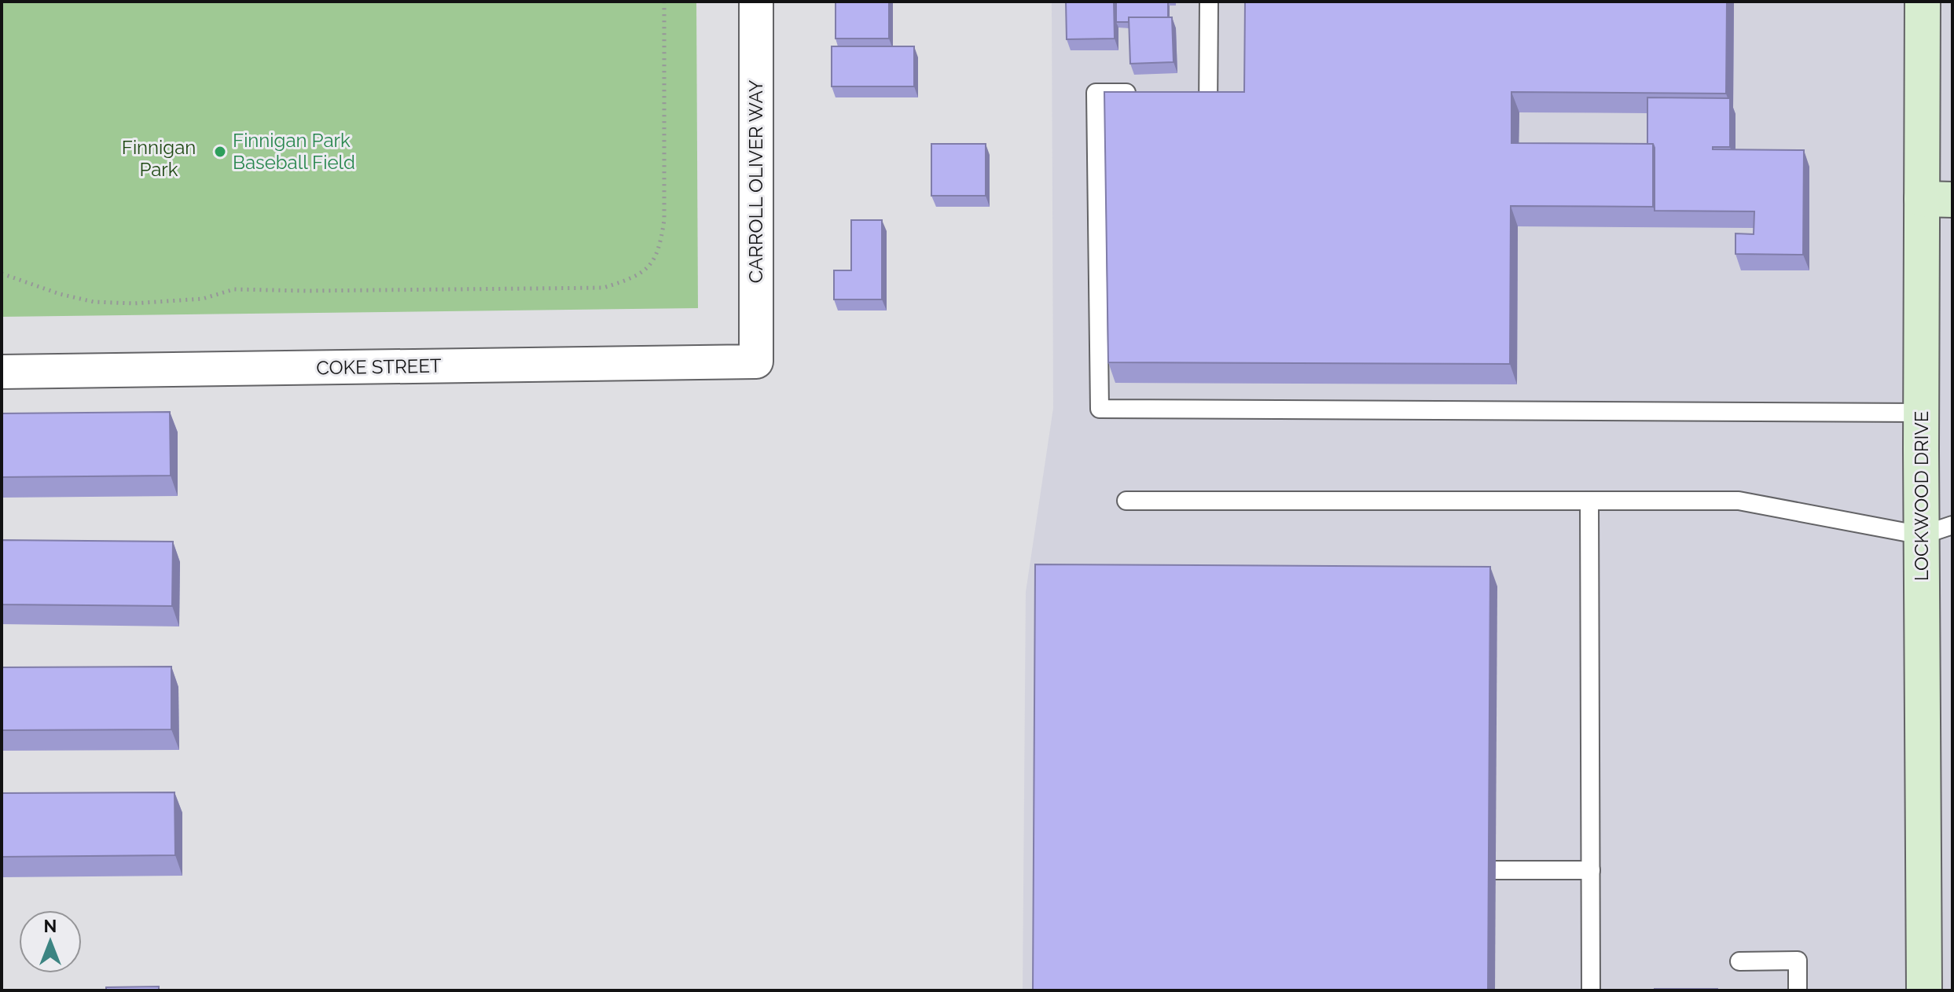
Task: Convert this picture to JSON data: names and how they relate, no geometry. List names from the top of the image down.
{
  "streets": {
    "main road": ["LOCKWOOD DRIVE"],
    "street": ["CARROLL OLIVER WAY", "COKE STREET"]
  },
  "crossings": [
    ["CARROLL OLIVER WAY", "COKE STREET"]
  ],
  "parks": ["Finnigan Park"],
  "places": ["Finnigan Park Baseball Field"],
  "north": "top"
}
